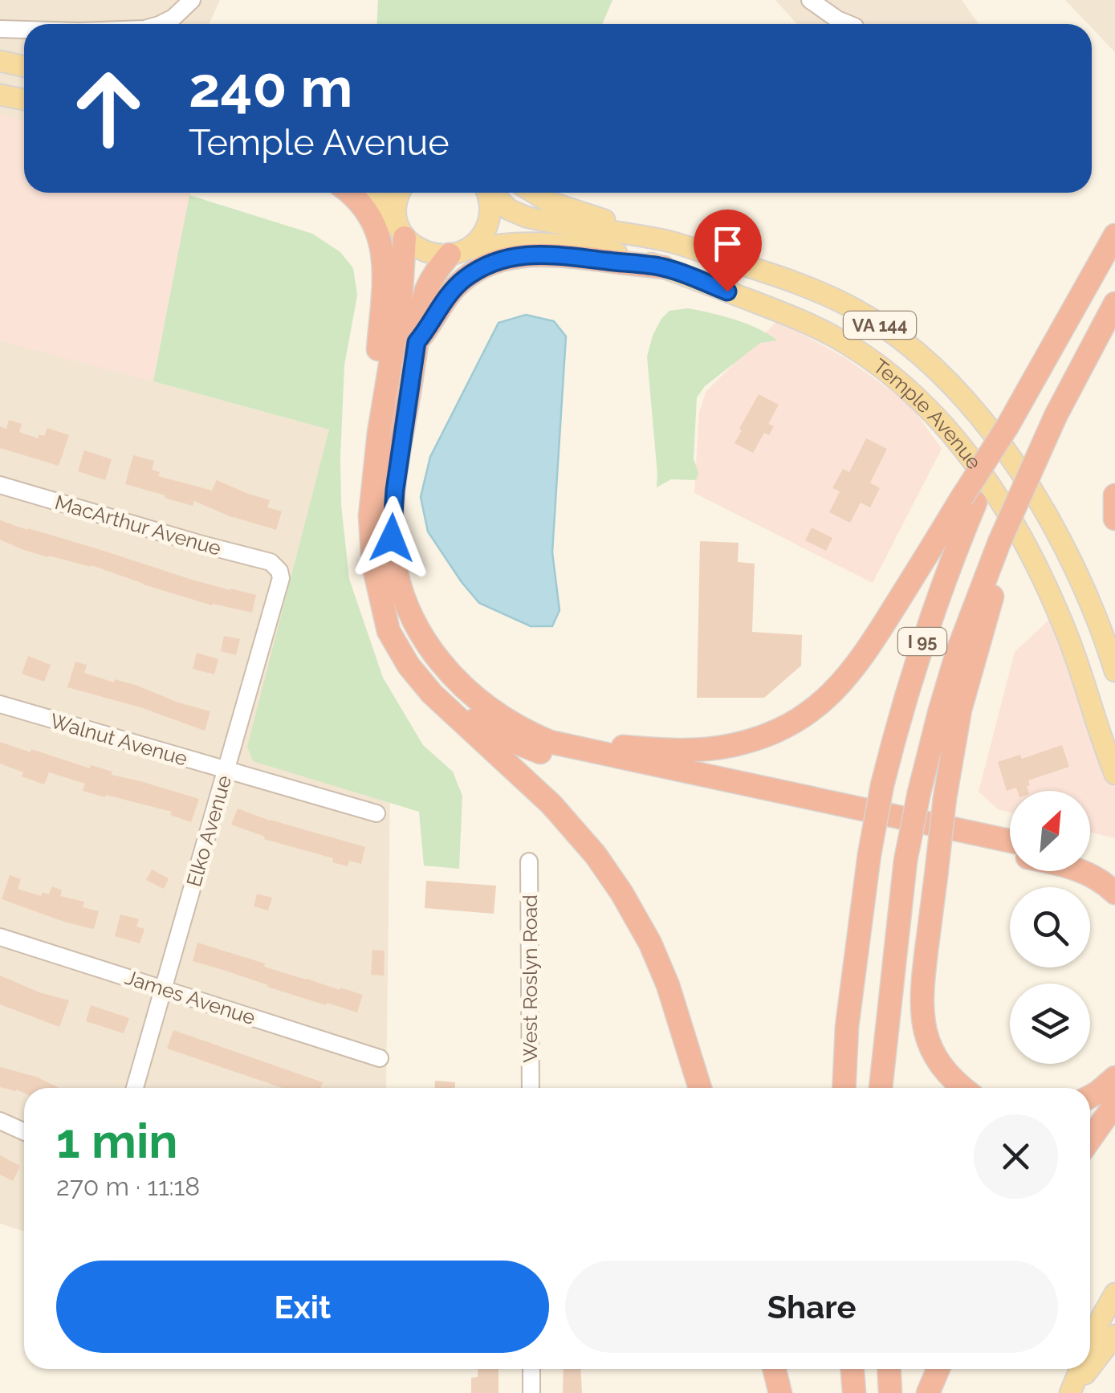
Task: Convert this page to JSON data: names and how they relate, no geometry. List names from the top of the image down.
{
  "streets": {
    "highway": ["I 95"],
    "main road": ["VA 144", "Temple Avenue"],
    "street": [
      "MacArthur Avenue",
      "Walnut Avenue",
      "Elko Avenue",
      "West Roslyn Road",
      "James Avenue"
    ]
  },
  "crossings": [
    ["VA 144", "Temple Avenue"],
    ["MacArthur Avenue", "Elko Avenue"],
    ["Walnut Avenue", "Elko Avenue"],
    ["Elko Avenue", "James Avenue"]
  ],
  "north": "top right",
  "page": {
    "turn": ["240 m", "Temple Avenue"],
    "heading": ["1 min", "270 m · 11:18"],
    "buttons": ["Exit", "Share"]
  }
}
